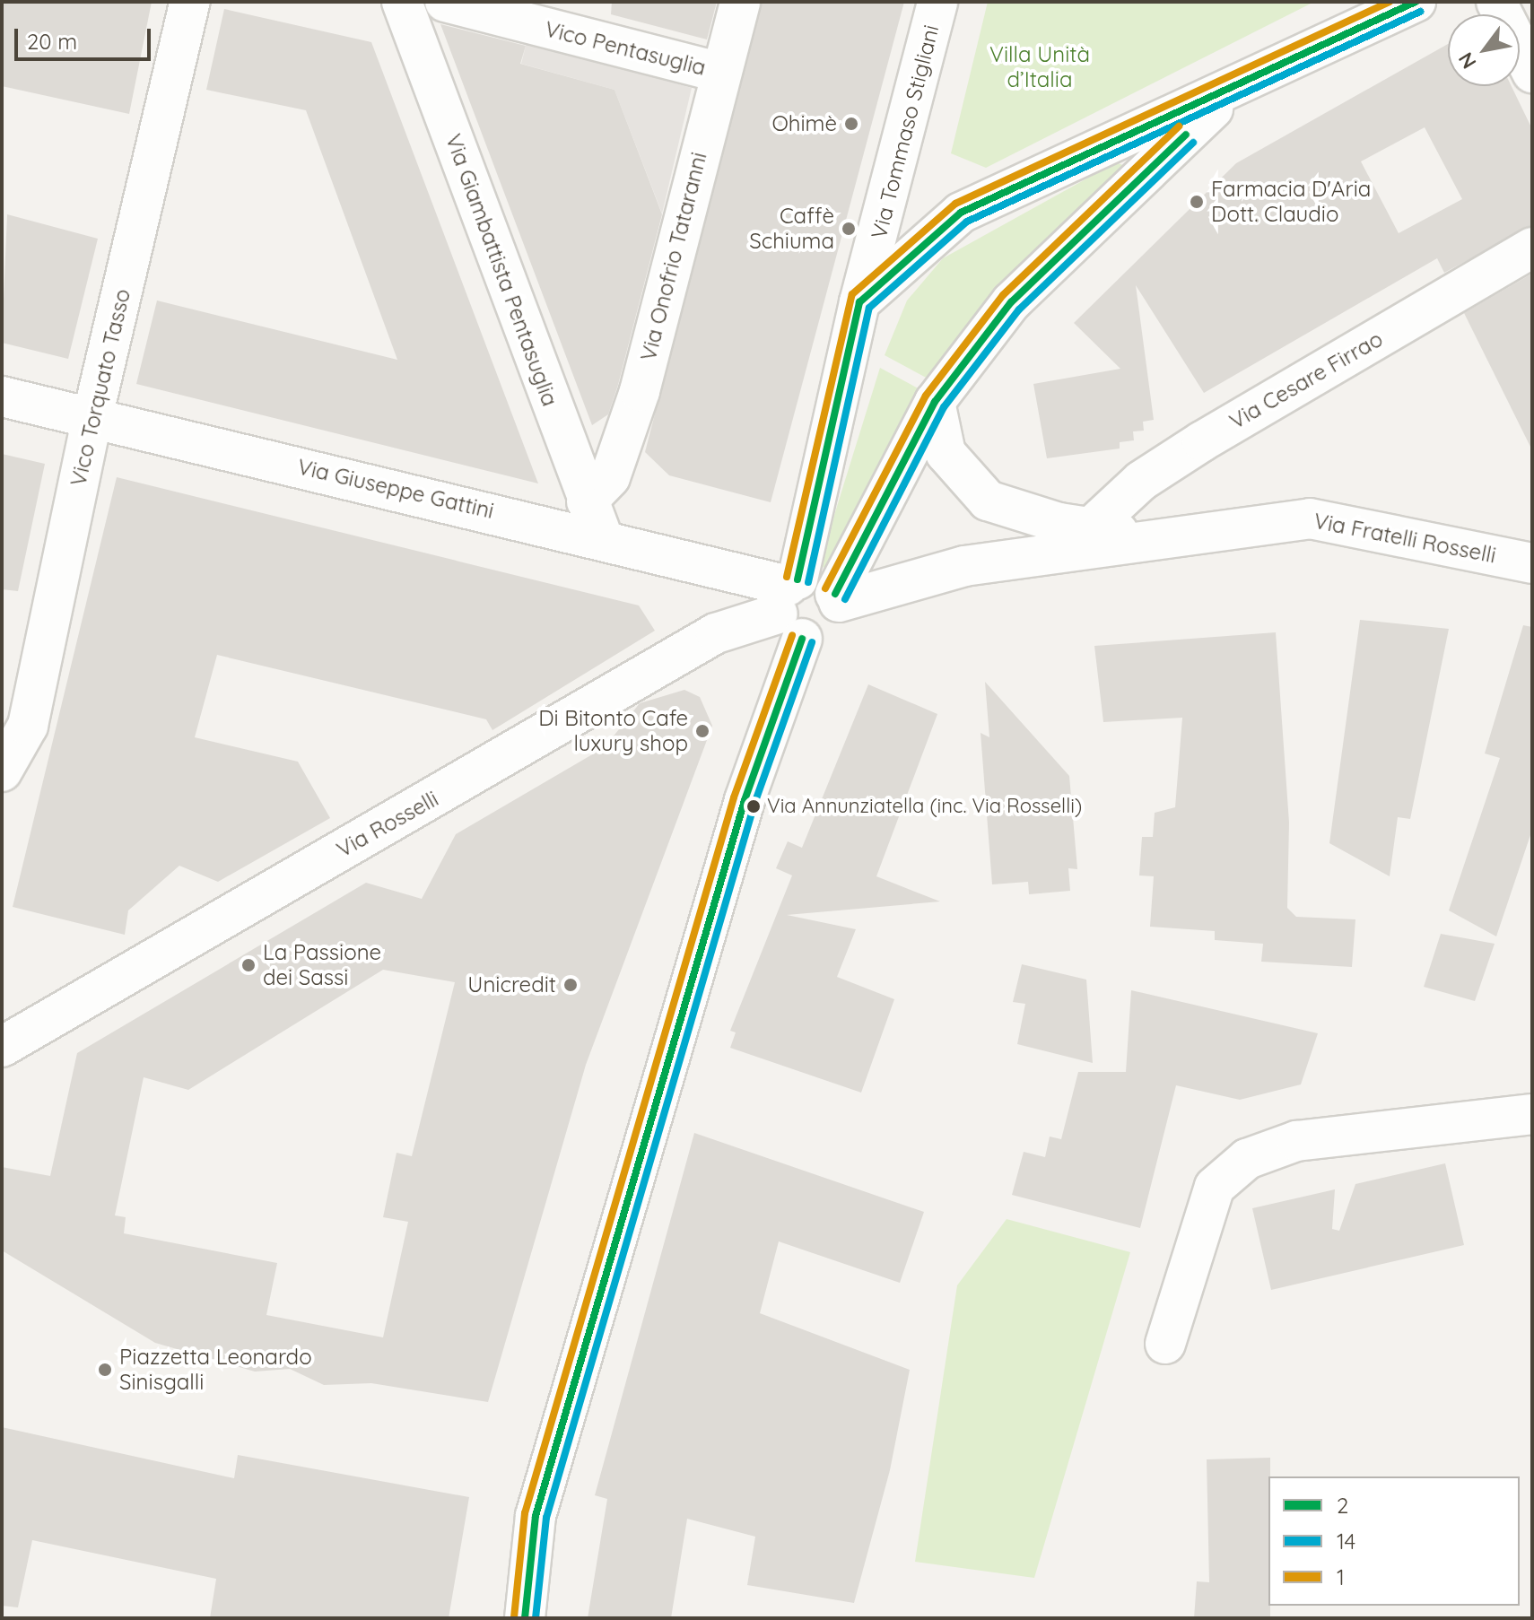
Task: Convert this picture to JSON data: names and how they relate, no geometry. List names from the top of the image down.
{
  "streets": {
    "street": [
      "Vico Pentasuglia",
      "Via Tommaso Stigliani",
      "Via Onofrio Tataranni",
      "Via Giambattista Pentasuglia",
      "Via Cesare Firrao",
      "Vico Torquato Tasso",
      "Via Giuseppe Gattini",
      "Via Fratelli Rosselli",
      "Via Rosselli"
    ]
  },
  "crossings": [
    ["Vico Pentasuglia", "Via Onofrio Tataranni"],
    ["Via Tommaso Stigliani", "Via Giuseppe Gattini"],
    ["Via Tommaso Stigliani", "Via Rosselli"],
    ["Via Onofrio Tataranni", "Via Giambattista Pentasuglia"],
    ["Via Giambattista Pentasuglia", "Via Giuseppe Gattini"],
    ["Via Cesare Firrao", "Via Fratelli Rosselli"],
    ["Vico Torquato Tasso", "Via Giuseppe Gattini"],
    ["Via Giuseppe Gattini", "Via Fratelli Rosselli"],
    ["Via Giuseppe Gattini", "Via Rosselli"],
    ["Via Fratelli Rosselli", "Via Rosselli"]
  ],
  "parks": ["Villa Unità d’Italia"],
  "places": [
    "Ohimè",
    "Farmacia D'Aria Dott. Claudio",
    "Caffè Schiuma",
    "Di Bitonto Cafe luxury shop",
    "Via Annunziatella (inc. Via Rosselli)",
    "La Passione dei Sassi",
    "Unicredit",
    "Piazzetta Leonardo Sinisgalli"
  ],
  "lines": ["transit line 2", "transit line 1", "transit line 14"],
  "legend": ["2", "14", "1"],
  "scale_bar": "20 m",
  "north": "bottom left"
}
